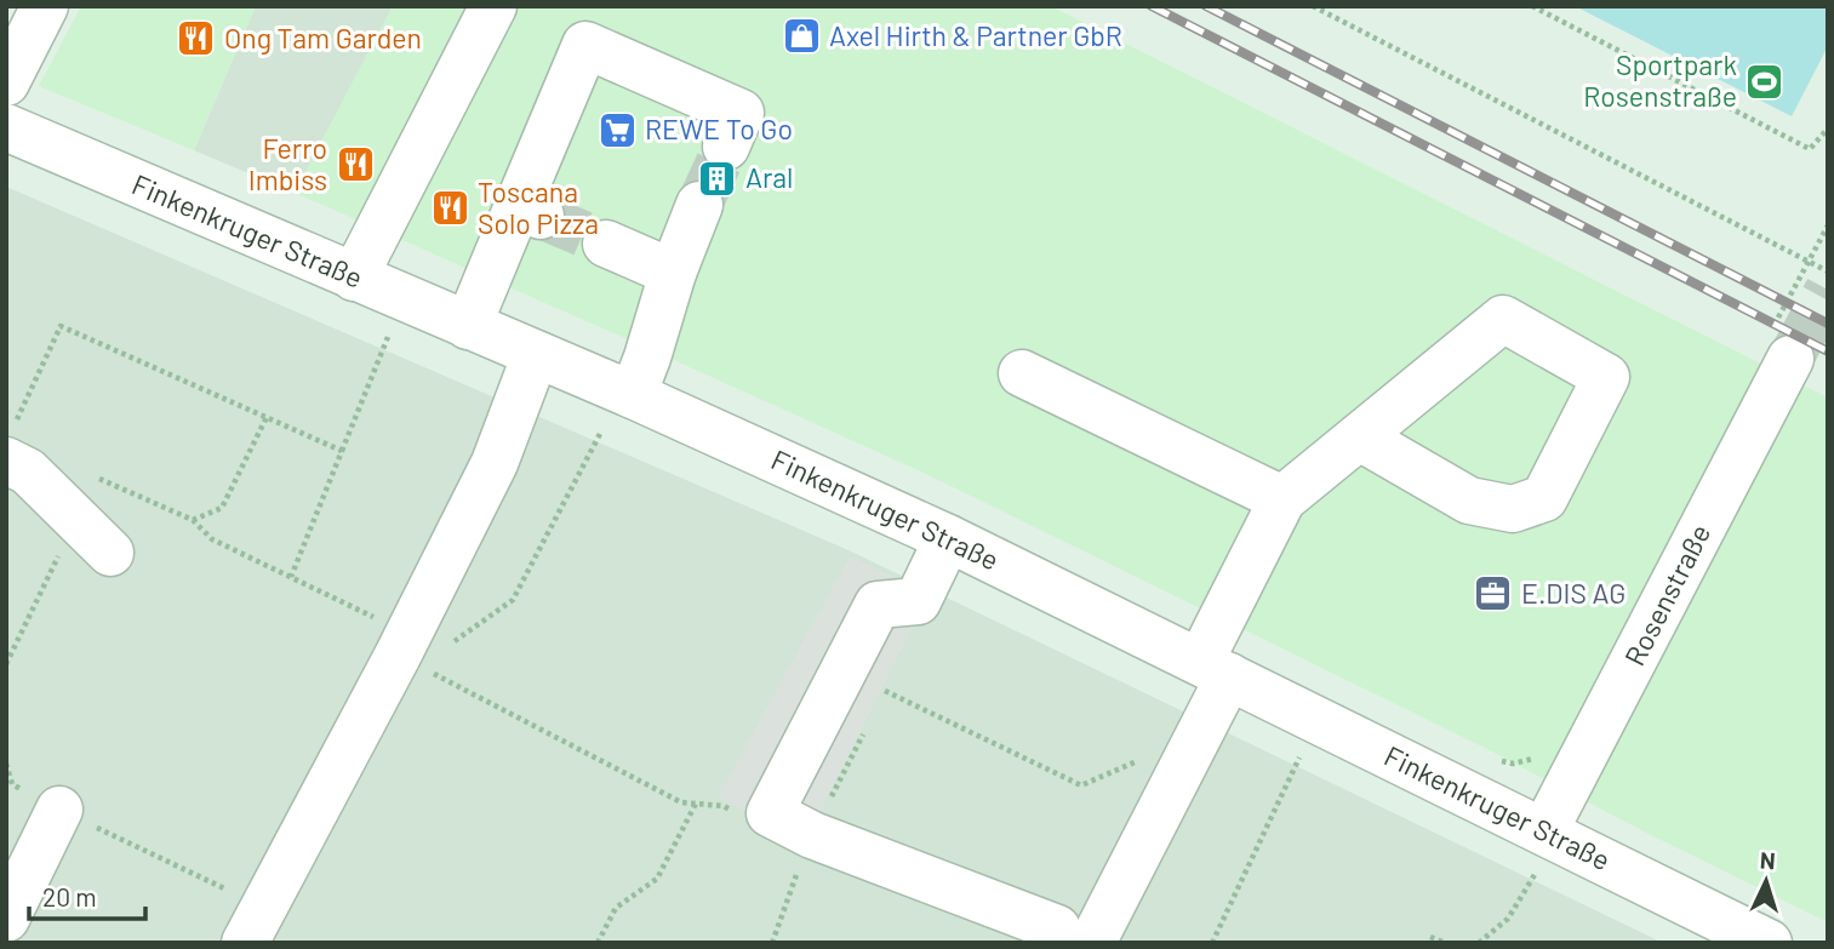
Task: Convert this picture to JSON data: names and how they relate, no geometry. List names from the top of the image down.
{
  "streets": {
    "street": ["Finkenkruger Straße", "Rosenstraße"]
  },
  "crossings": [
    ["Finkenkruger Straße", "Rosenstraße"]
  ],
  "places": {
    "shop": ["Axel Hirth & Partner GbR"],
    "restaurant": ["Ong Tam Garden", "Ferro Imbiss", "Toscana Solo Pizza"],
    "sports": ["Sportpark Rosenstraße"],
    "supermarket": ["REWE To Go"],
    "building": ["Aral"],
    "office": ["E.DIS AG"]
  },
  "scale_bar": "20 m",
  "north": "top"
}
